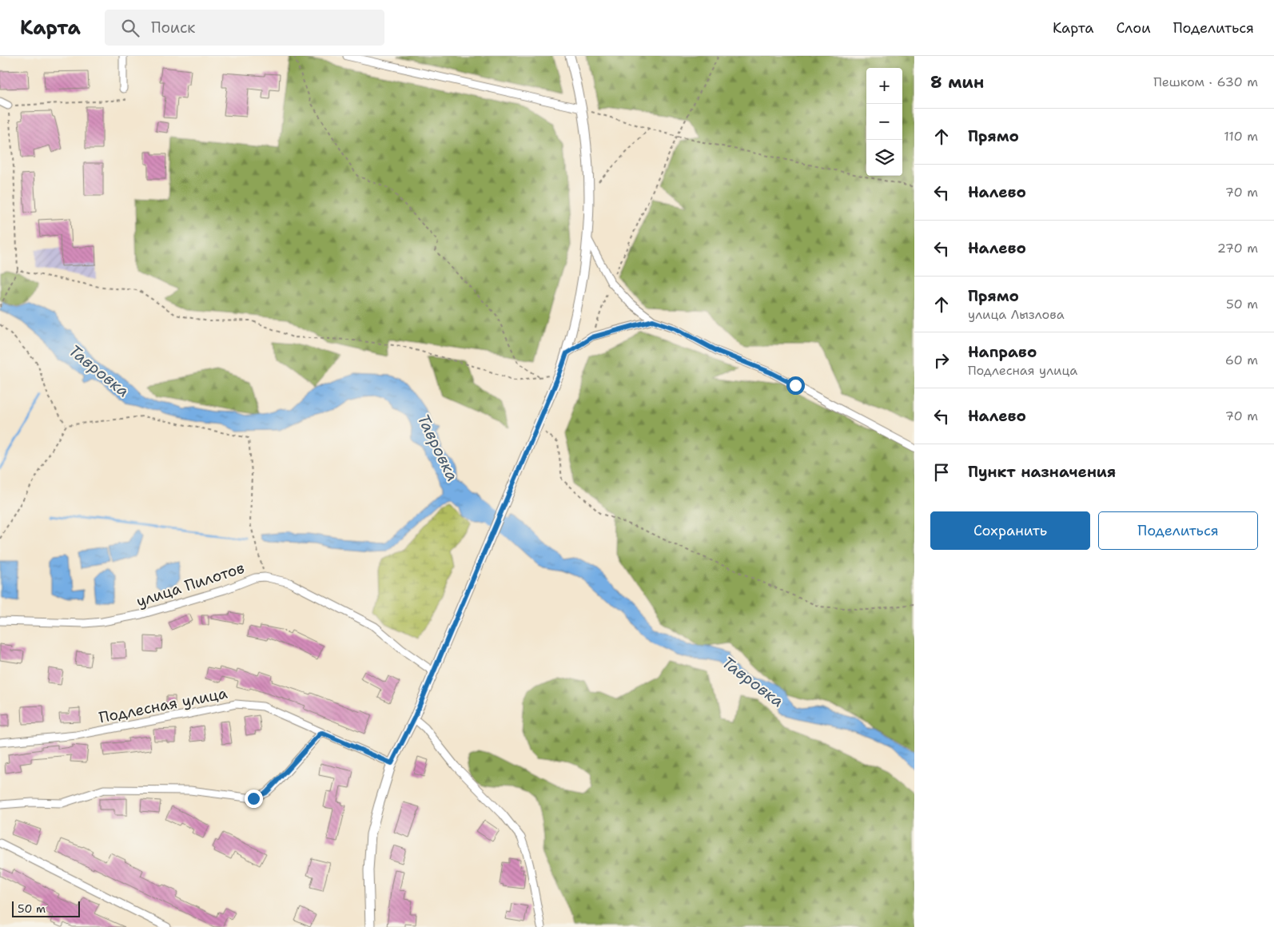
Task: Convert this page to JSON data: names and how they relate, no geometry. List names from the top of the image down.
{
  "streets": {
    "street": ["улица Пилотов", "Подлесная улица"]
  },
  "water": ["Тавровка"],
  "scale_bar": "50 m",
  "page": {
    "header": "Карта",
    "search": "Поиск",
    "nav": ["Карта", "Слои", "Поделиться"],
    "heading": ["8 мин", "Пешком · 630 m"],
    "map_buttons": ["+", "−"],
    "list": [
      ["Прямо", "110 m"],
      ["Налево", "70 m"],
      ["Налево", "270 m"],
      ["Прямо", "улица Лызлова", "50 m"],
      ["Направо", "Подлесная улица", "60 m"],
      ["Налево", "70 m"],
      "Пункт назначения"
    ],
    "buttons": ["Сохранить", "Поделиться"],
    "scale": "50 m"
  }
}
